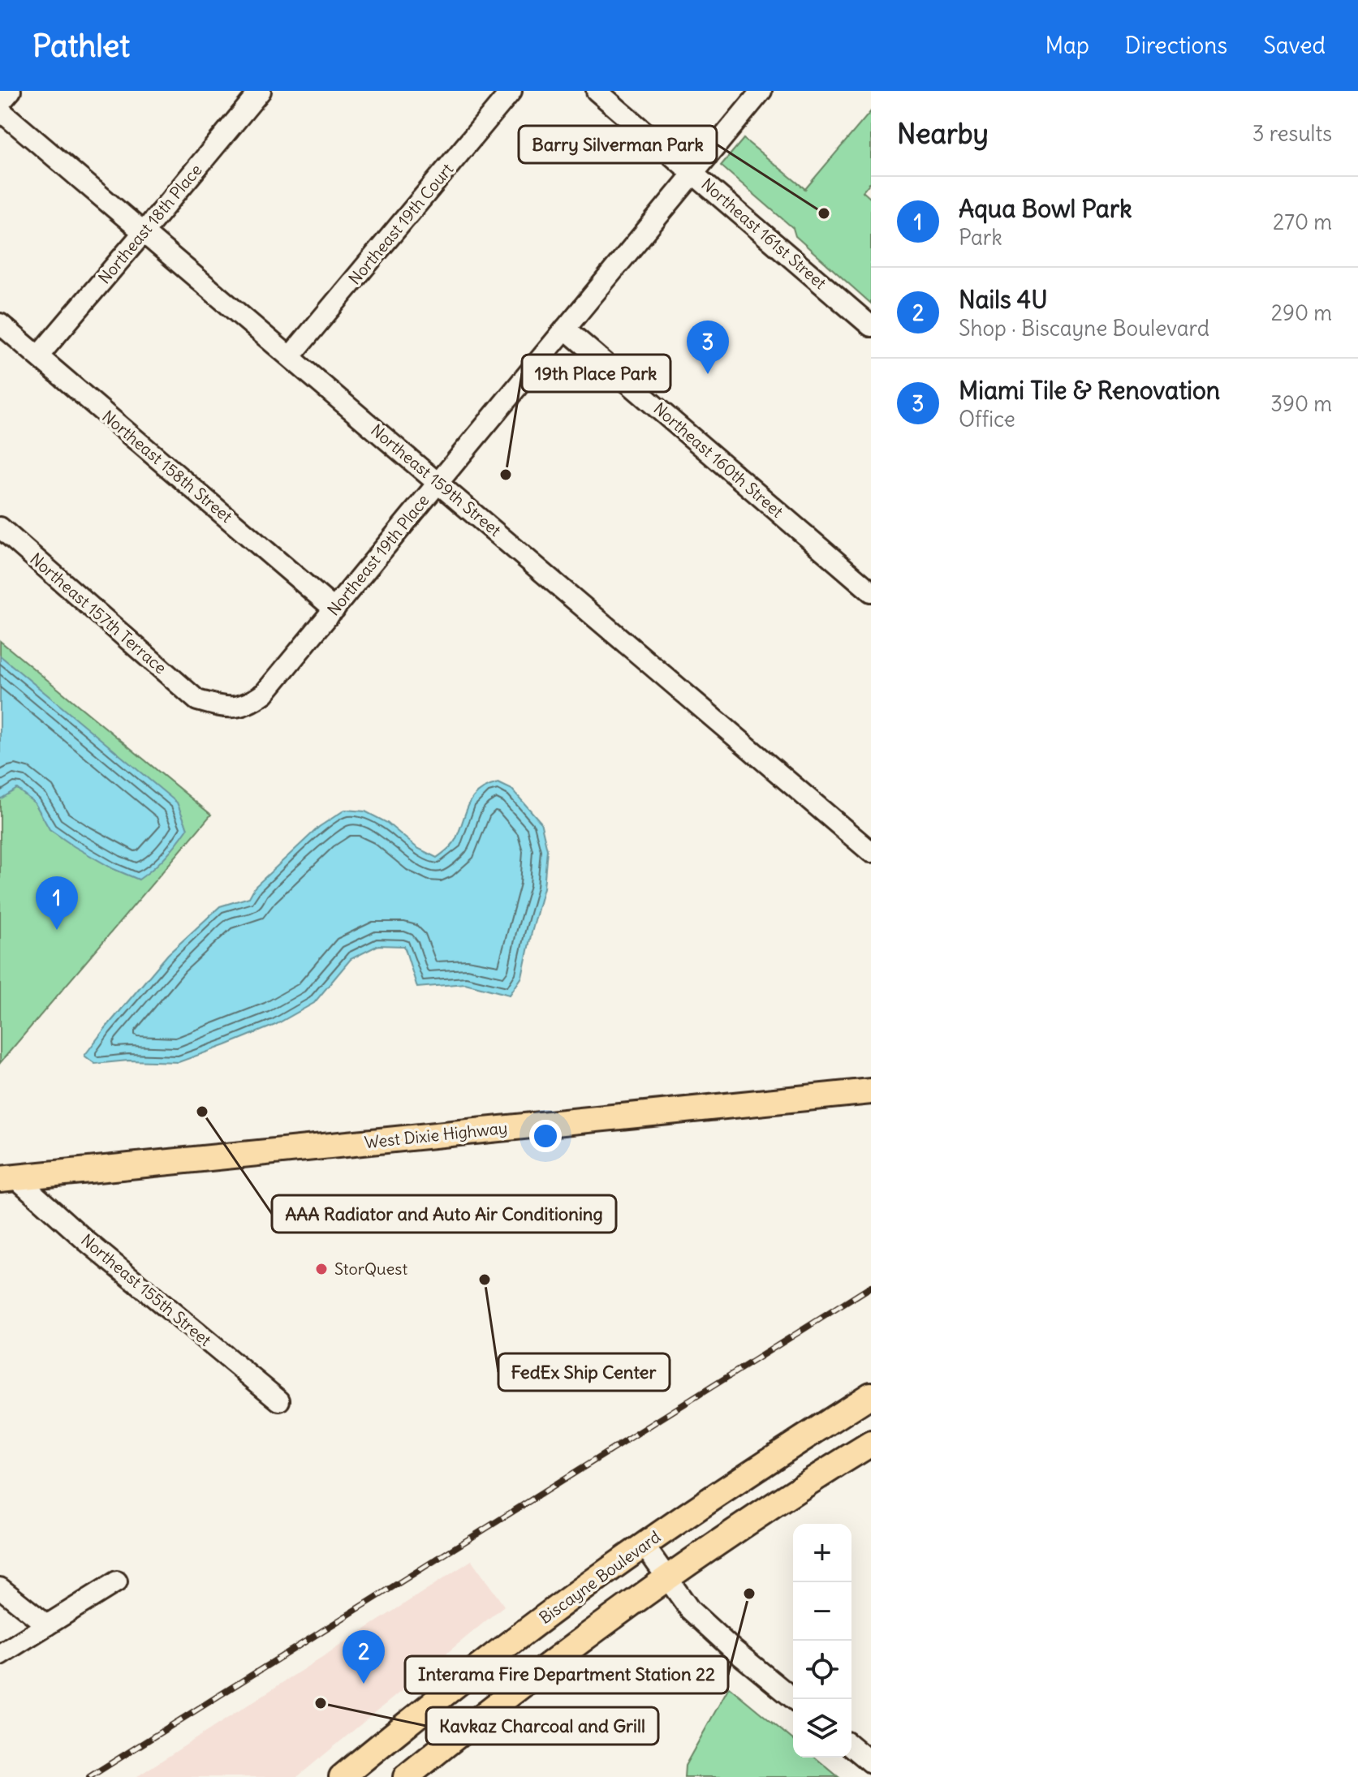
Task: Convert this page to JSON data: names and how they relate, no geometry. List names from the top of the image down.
{
  "streets": {
    "main road": ["West Dixie Highway", "Biscayne Boulevard"],
    "street": [
      "Northeast 18th Place",
      "Northeast 19th Court",
      "Northeast 161st Street",
      "Northeast 160th Street",
      "Northeast 158th Street",
      "Northeast 159th Street",
      "Northeast 19th Place",
      "Northeast 157th Terrace",
      "Northeast 155th Street"
    ]
  },
  "crossings": [
    ["Northeast 18th Place", "Northeast 158th Street"],
    ["Northeast 18th Place", "Northeast 159th Street"],
    ["Northeast 19th Court", "Northeast 159th Street"],
    ["Northeast 161st Street", "Northeast 19th Place"],
    ["Northeast 160th Street", "Northeast 19th Place"],
    ["Northeast 158th Street", "Northeast 19th Place"],
    ["Northeast 159th Street", "Northeast 19th Place"],
    ["Northeast 19th Place", "Northeast 157th Terrace"],
    ["West Dixie Highway", "Northeast 155th Street"]
  ],
  "places": [
    "Barry Silverman Park",
    "19th Place Park",
    "AAA Radiator and Auto Air Conditioning",
    "StorQuest",
    "FedEx Ship Center",
    "Interama Fire Department Station 22",
    "Kavkaz Charcoal and Grill"
  ],
  "page": {
    "header": "Pathlet",
    "nav": ["Map", "Directions", "Saved"],
    "heading": ["Nearby", "3 results"],
    "list": [
      {
        "mark": "1",
        "name": "Aqua Bowl Park",
        "note": "Park",
        "value": "270 m"
      },
      {
        "mark": "2",
        "name": "Nails 4U",
        "note": "Shop · Biscayne Boulevard",
        "value": "290 m"
      },
      {
        "mark": "3",
        "name": "Miami Tile & Renovation",
        "note": "Office",
        "value": "390 m"
      }
    ],
    "pins": ["3", "1", "2"],
    "map_buttons": ["+", "−"]
  }
}
